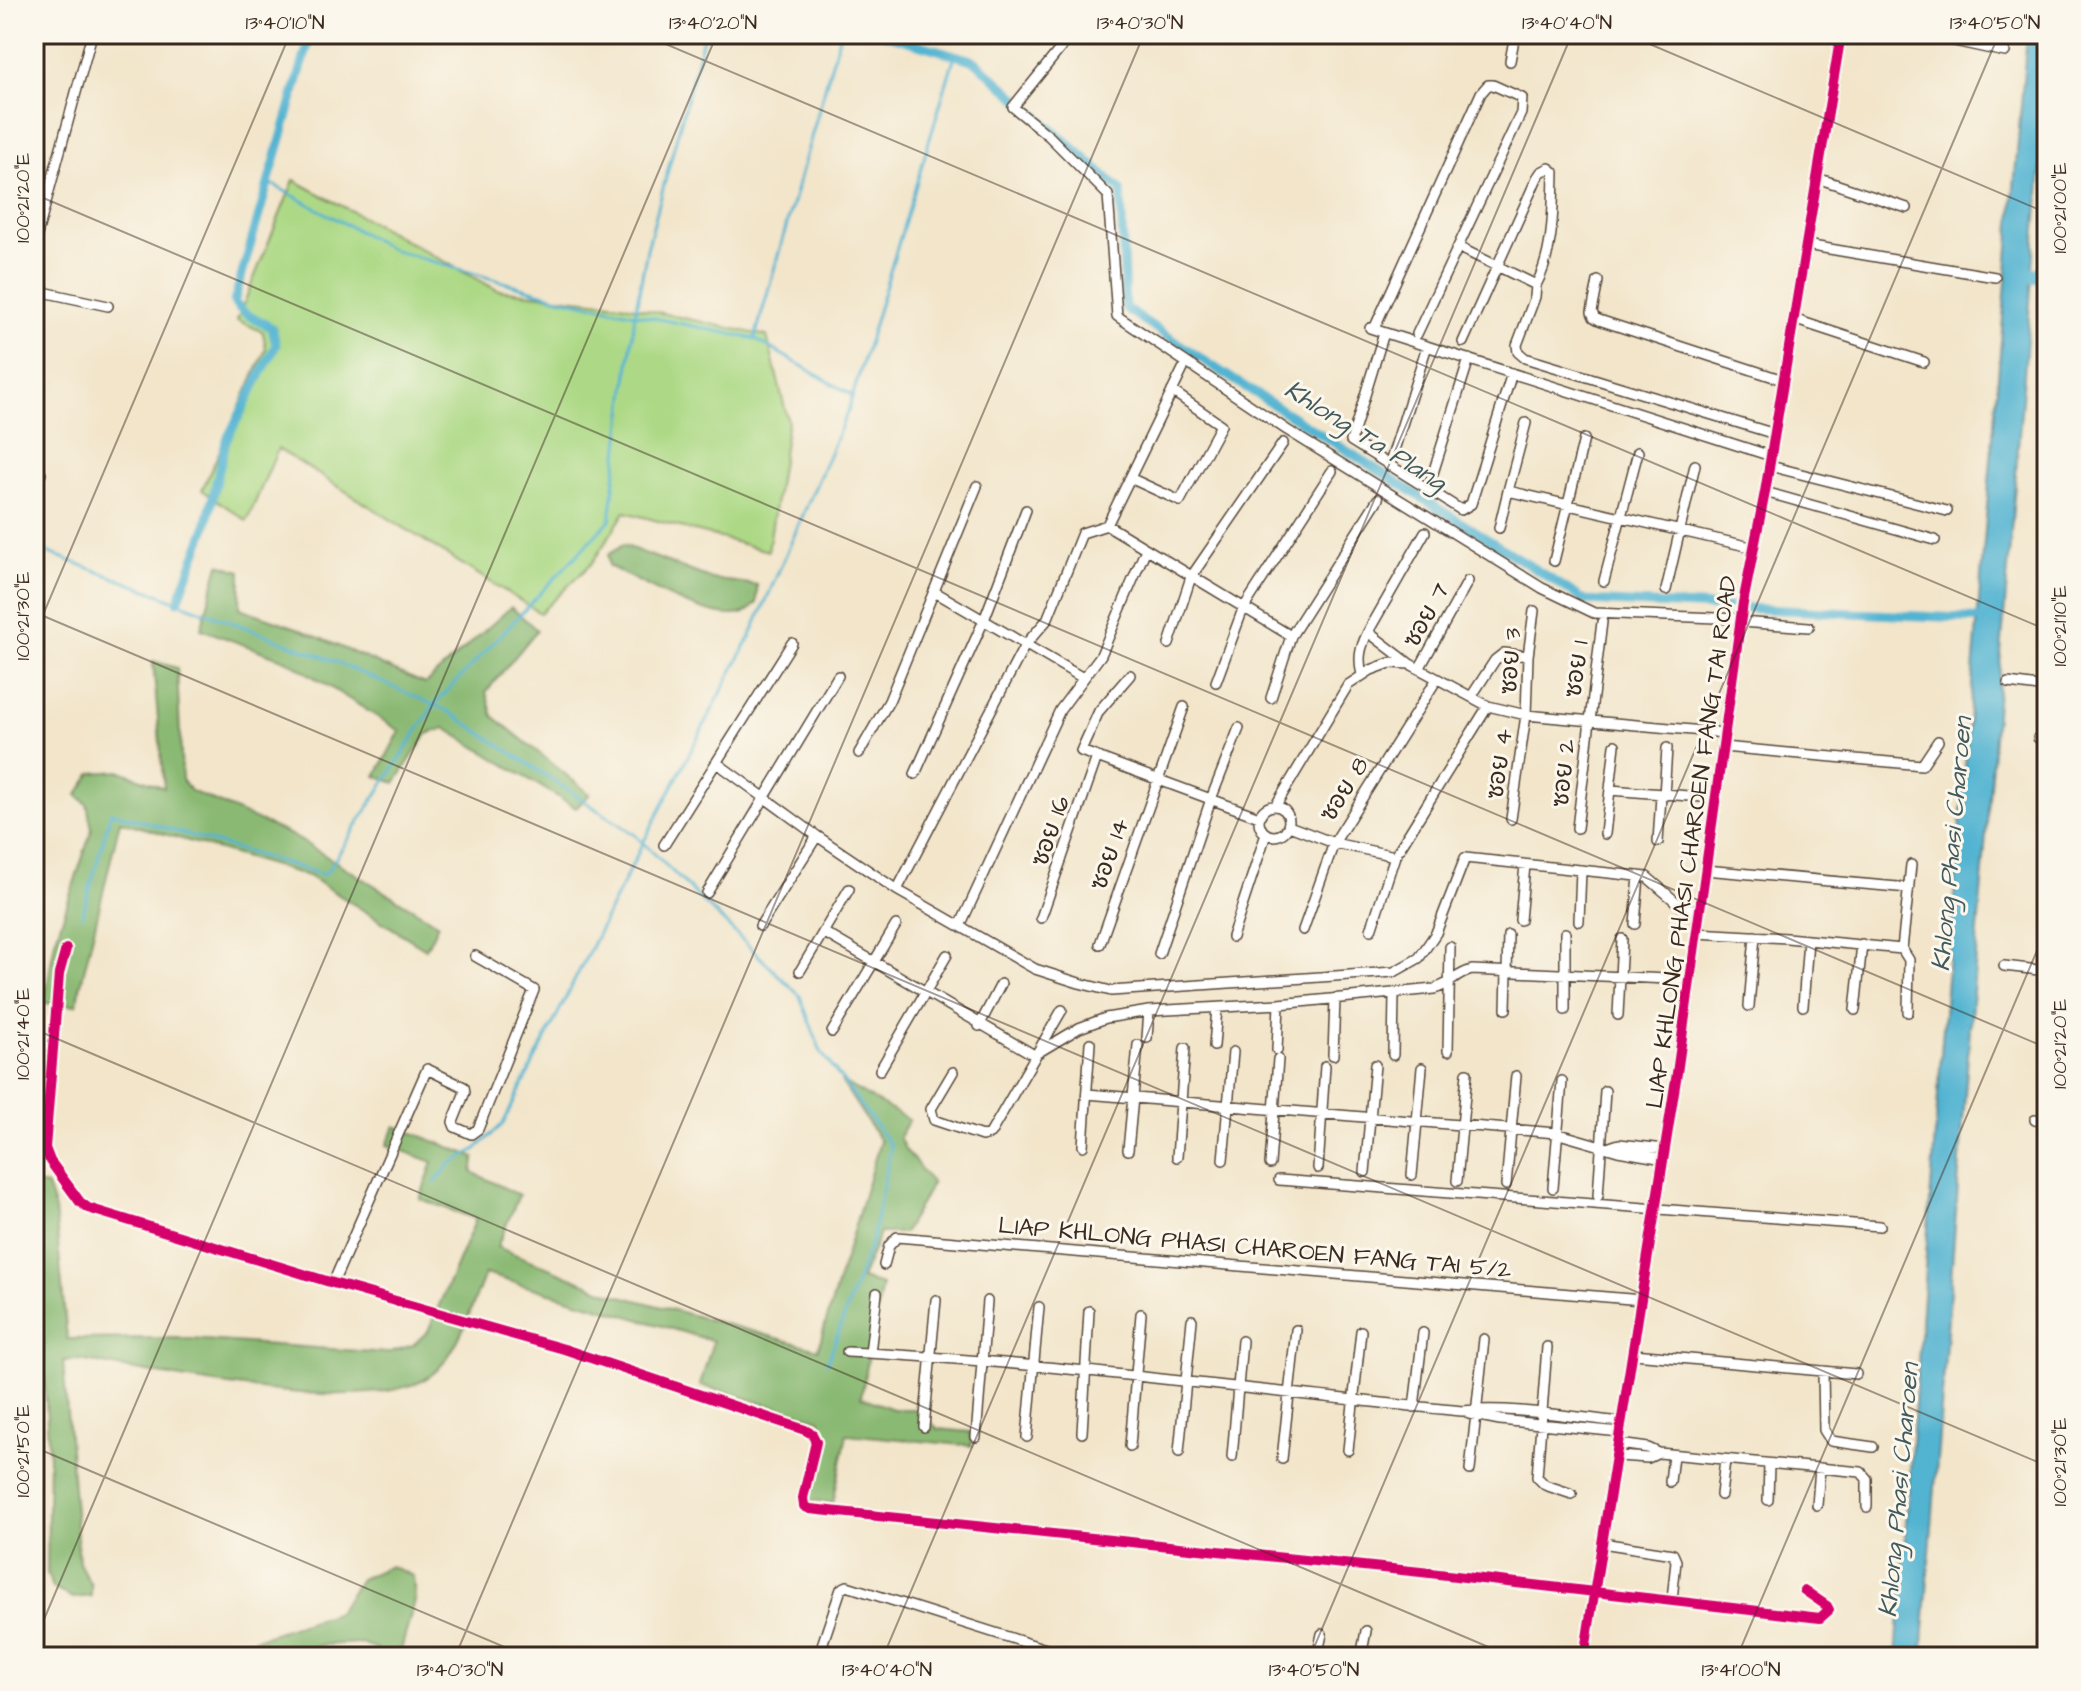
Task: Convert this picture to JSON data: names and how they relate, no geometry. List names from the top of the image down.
{
  "streets": {
    "street": [
      "ซอย 7",
      "ซอย 3",
      "ซอย 1",
      "ซอย 4",
      "ซอย 2",
      "ซอย 8",
      "ซอย 16",
      "LIAP KHLONG PHASI CHAROEN FANG TAI ROAD",
      "ซอย 14",
      "LIAP KHLONG PHASI CHAROEN FANG TAI 5/2"
    ]
  },
  "crossings": [
    ["ซอย 3", "ซอย 4"],
    ["ซอย 1", "ซอย 2"],
    ["LIAP KHLONG PHASI CHAROEN FANG TAI ROAD", "LIAP KHLONG PHASI CHAROEN FANG TAI 5/2"]
  ],
  "water": ["Khlong Ta Plang", "Khlong Phasi Charoen"],
  "coordinates": [
    "13°40'10\"N",
    "13°40'20\"N",
    "13°40'30\"N",
    "13°40'40\"N",
    "13°40'50\"N",
    "100°21'20\"E",
    "100°21'00\"E",
    "100°21'30\"E",
    "100°21'10\"E",
    "100°21'40\"E",
    "100°21'50\"E",
    "13°41'00\"N"
  ]
}
